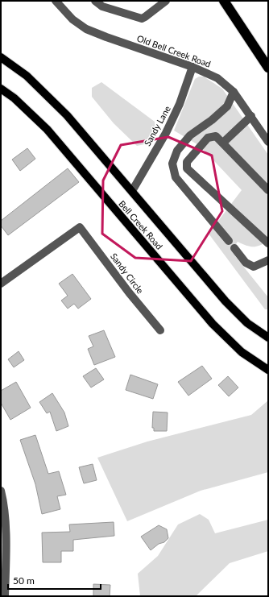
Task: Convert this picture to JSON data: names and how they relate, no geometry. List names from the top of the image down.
{
  "streets": {
    "main road": ["Bell Creek Road"],
    "street": ["Old Bell Creek Road", "Sandy Lane", "Sandy Circle"]
  },
  "crossings": [
    ["Old Bell Creek Road", "Sandy Lane"],
    ["Sandy Lane", "Bell Creek Road"]
  ],
  "scale_bar": "50 m"
}
